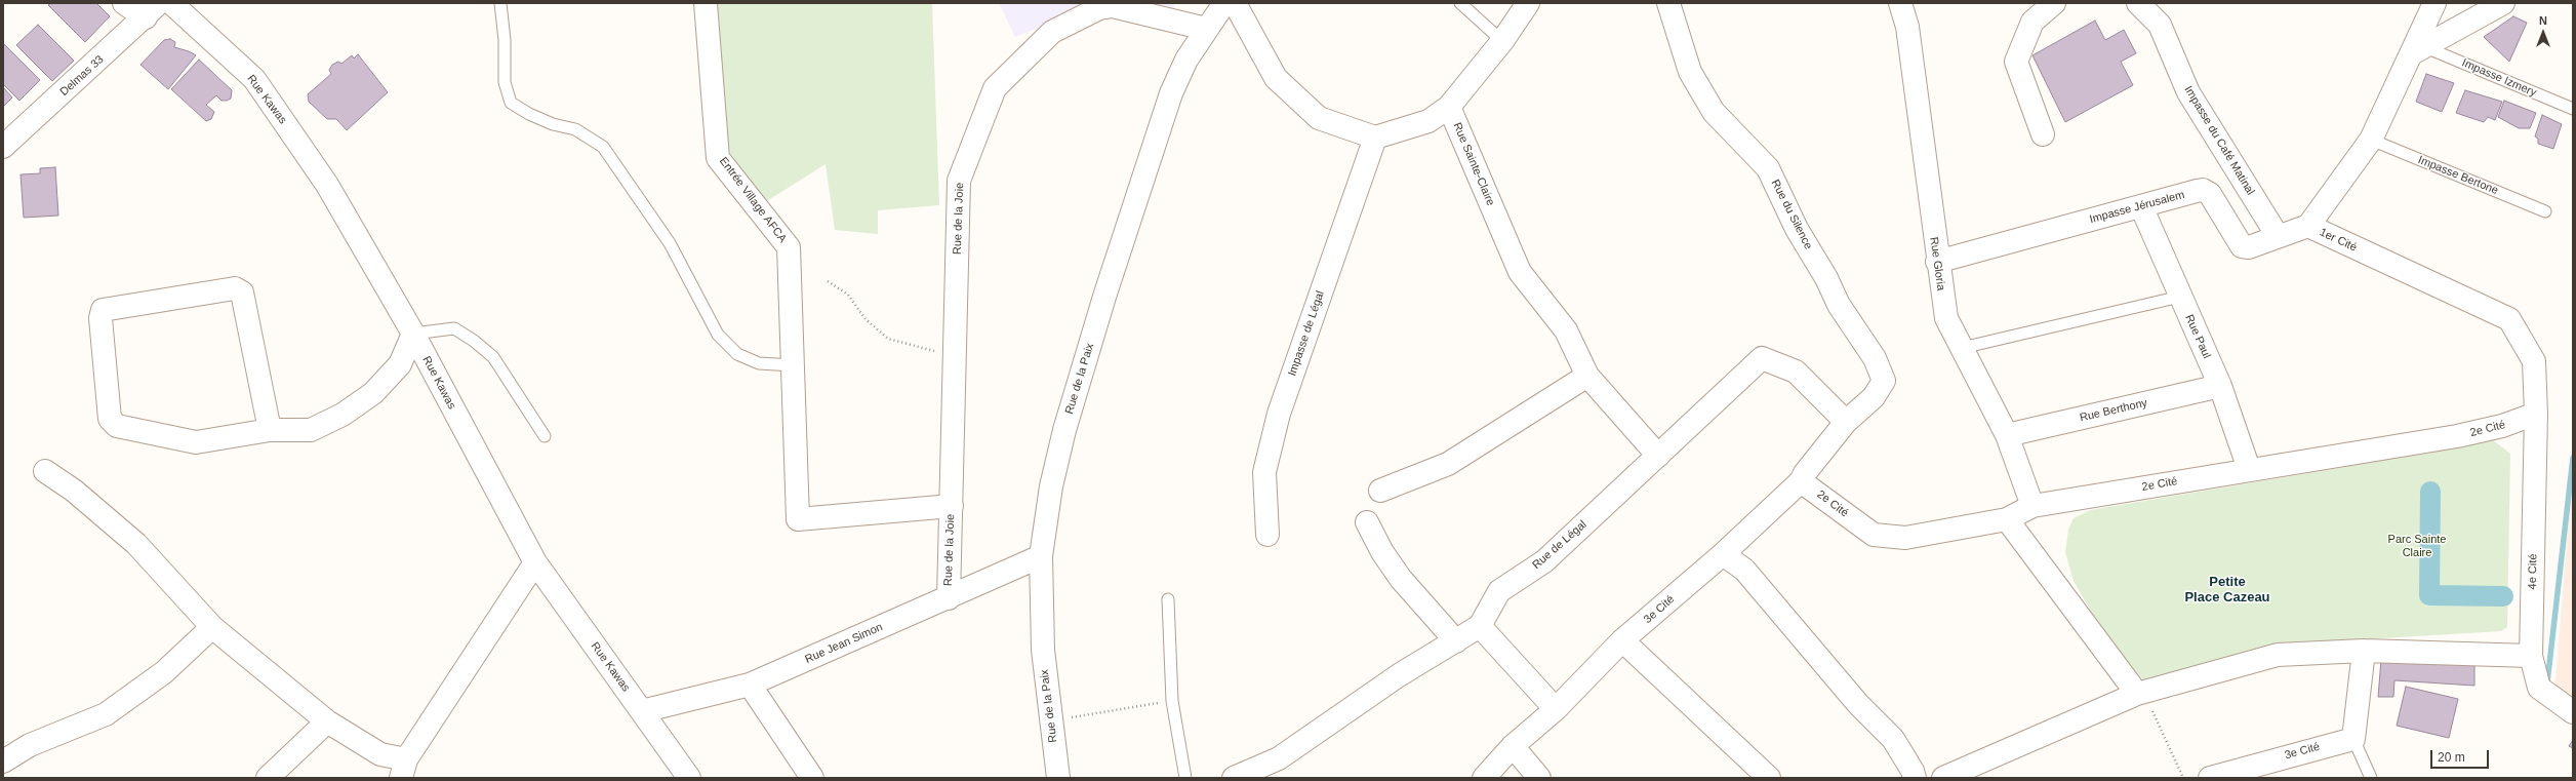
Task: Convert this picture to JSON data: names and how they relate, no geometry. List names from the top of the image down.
{
  "streets": {
    "street": [
      "Delmas 33",
      "Rue Kawas",
      "Impasse du Café Matinal",
      "Rue Sainte-Claire",
      "Entrée Village AFCA",
      "Impasse Jérusalem",
      "Rue du Silence",
      "Rue de la Joie",
      "1er Cité",
      "Rue Gloria",
      "Impasse de Légal",
      "Rue Paul",
      "Rue de la Paix",
      "Rue Berthony",
      "2e Cité",
      "Rue de Légal",
      "4e Cité",
      "3e Cité",
      "Rue Jean Simon"
    ],
    "lane": ["Impasse Izmery", "Impasse Bertone"]
  },
  "crossings": [
    ["Impasse Izmery", "1er Cité"],
    ["Rue Kawas", "Rue Jean Simon"],
    ["Impasse du Café Matinal", "Impasse Jérusalem"],
    ["Rue Sainte-Claire", "Impasse de Légal"],
    ["Rue Sainte-Claire", "Rue de Légal"],
    ["Impasse Bertone", "1er Cité"],
    ["Entrée Village AFCA", "Rue de la Joie"],
    ["Impasse Jérusalem", "1er Cité"],
    ["Impasse Jérusalem", "Rue Gloria"],
    ["Impasse Jérusalem", "Rue Paul"],
    ["Rue du Silence", "Rue de Légal"],
    ["Rue du Silence", "3e Cité"],
    ["Rue de la Joie", "Rue de la Paix"],
    ["Rue de la Joie", "Rue Jean Simon"],
    ["1er Cité", "2e Cité"],
    ["1er Cité", "4e Cité"],
    ["Rue Gloria", "Rue Berthony"],
    ["Rue Gloria", "2e Cité"],
    ["Rue Paul", "Rue Berthony"],
    ["Rue Paul", "2e Cité"],
    ["Rue de la Paix", "Rue Jean Simon"],
    ["2e Cité", "4e Cité"],
    ["2e Cité", "3e Cité"],
    ["Rue de Légal", "3e Cité"]
  ],
  "districts": ["Petite Place Cazeau"],
  "parks": ["Parc Sainte Claire"],
  "scale_bar": "20 m",
  "north": "top"
}
